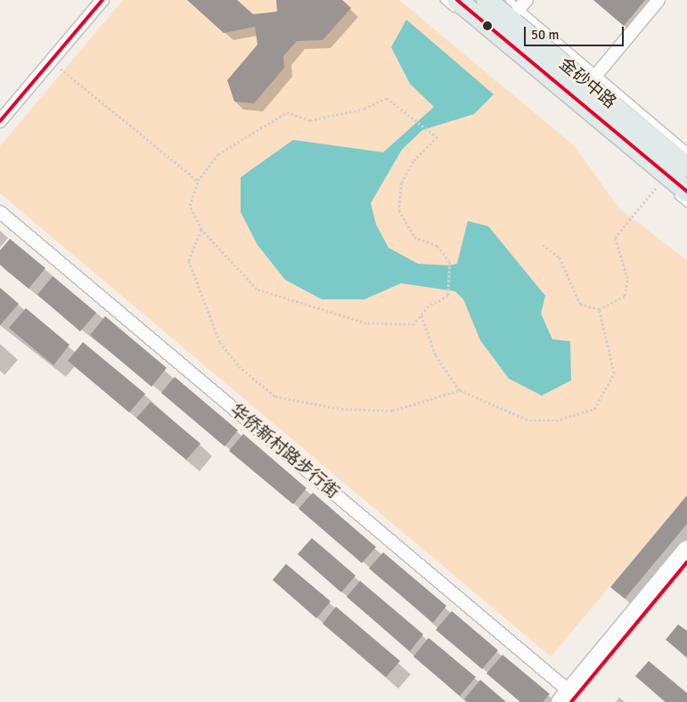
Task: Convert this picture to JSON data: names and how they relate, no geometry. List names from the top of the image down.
{
  "streets": {
    "main road": ["金砂中路"],
    "street": ["华侨新村路步行街"]
  },
  "scale_bar": "50 m"
}
